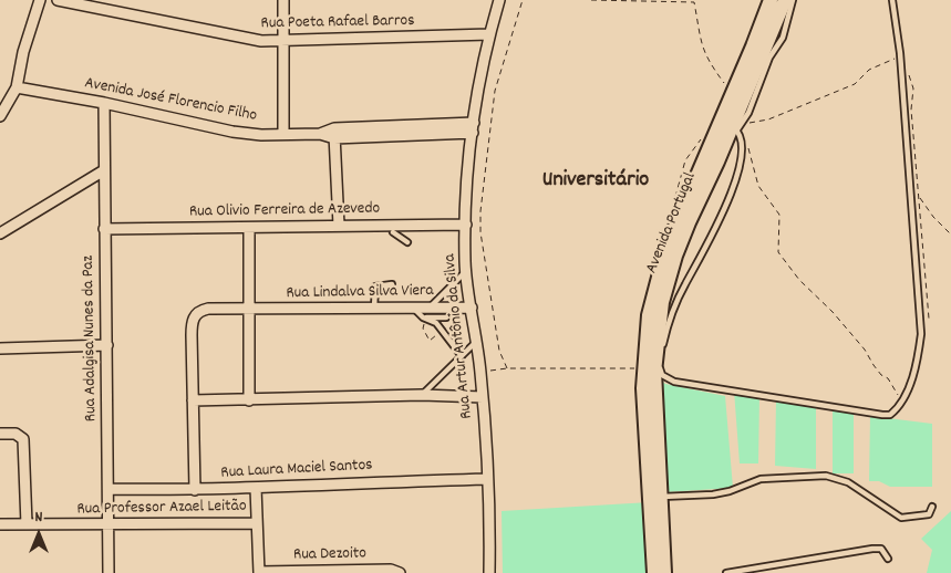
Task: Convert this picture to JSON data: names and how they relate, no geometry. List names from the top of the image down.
{
  "streets": {
    "street": [
      "Rua Poeta Rafael Barros",
      "Avenida José Florencio Filho",
      "Rua Olivio Ferreira de Azevedo",
      "Avenida Portugal",
      "Rua Lindalva Silva Viera",
      "Rua Artur Antônio da Silva",
      "Rua Adalgisa Nunes da Paz",
      "Rua Laura Maciel Santos",
      "Rua Professor Azael Leitão",
      "Rua Dezoito"
    ]
  },
  "crossings": [
    ["Rua Poeta Rafael Barros", "Rua Artur Antônio da Silva"],
    ["Avenida José Florencio Filho", "Rua Artur Antônio da Silva"],
    ["Avenida José Florencio Filho", "Rua Adalgisa Nunes da Paz"],
    ["Rua Olivio Ferreira de Azevedo", "Rua Artur Antônio da Silva"],
    ["Rua Olivio Ferreira de Azevedo", "Rua Adalgisa Nunes da Paz"],
    ["Rua Lindalva Silva Viera", "Rua Artur Antônio da Silva"],
    ["Rua Artur Antônio da Silva", "Rua Laura Maciel Santos"],
    ["Rua Adalgisa Nunes da Paz", "Rua Laura Maciel Santos"],
    ["Rua Adalgisa Nunes da Paz", "Rua Professor Azael Leitão"]
  ],
  "districts": ["Universitário"],
  "north": "top"
}
